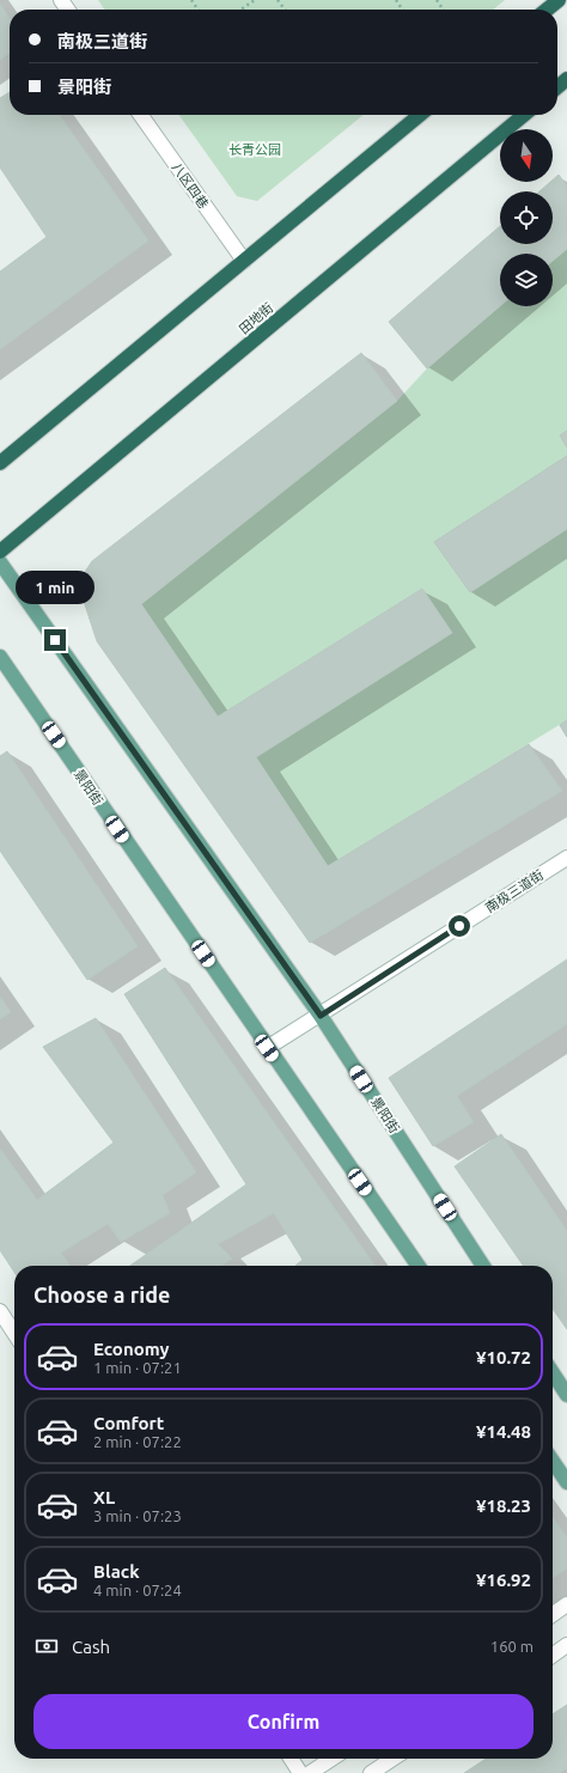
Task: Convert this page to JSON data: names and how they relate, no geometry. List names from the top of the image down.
{
  "streets": {
    "highway": ["田地街"],
    "main road": ["景阳街"],
    "street": ["八区四巷", "南极三道街"]
  },
  "crossings": [
    ["景阳街", "南极三道街"]
  ],
  "parks": ["长青公园"],
  "north": "bottom",
  "page": {
    "banner": ["南极三道街", "景阳街"],
    "bubble": "1 min",
    "heading": "Choose a ride",
    "list": [
      {
        "name": "Economy",
        "note": "1 min · 07:21",
        "value": "¥10.72"
      },
      {
        "name": "Comfort",
        "note": "2 min · 07:22",
        "value": "¥14.48"
      },
      {
        "name": "XL",
        "note": "3 min · 07:23",
        "value": "¥18.23"
      },
      {
        "name": "Black",
        "note": "4 min · 07:24",
        "value": "¥16.92"
      }
    ],
    "pay": ["Cash", "160 m"],
    "buttons": "Confirm"
  }
}
